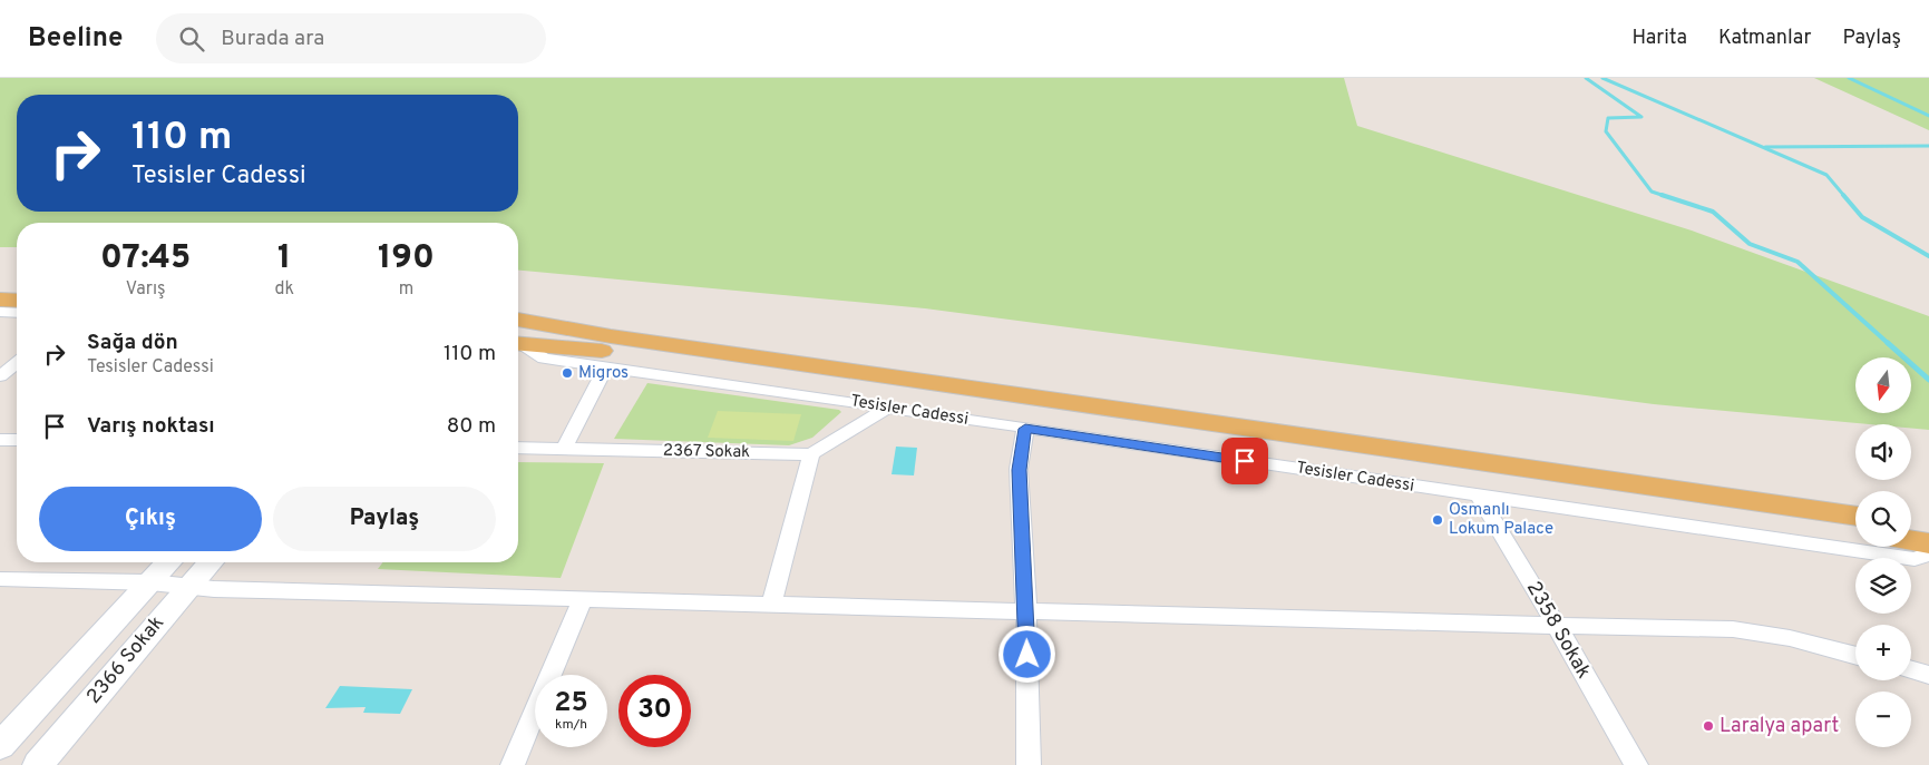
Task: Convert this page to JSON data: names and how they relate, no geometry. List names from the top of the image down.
{
  "streets": {
    "street": [
      "Tesisler Cadessi",
      "2367 Sokak",
      "2358 Sokak",
      "2366 Sokak"
    ]
  },
  "crossings": [
    ["Tesisler Cadessi", "2358 Sokak"]
  ],
  "places": ["Migros", "Osmanlı Lokum Palace", "Laralya apart"],
  "north": "bottom",
  "page": {
    "header": "Beeline",
    "search": "Burada ara",
    "nav": ["Harita", "Katmanlar", "Paylaş"],
    "turn": ["110 m", "Tesisler Cadessi"],
    "eta": [
      "07:45",
      "Varış",
      "1",
      "dk",
      "190",
      "m"
    ],
    "list": [
      {
        "name": "Sağa dön",
        "note": "Tesisler Cadessi",
        "value": "110 m"
      },
      {
        "name": "Varış noktası",
        "value": "80 m"
      }
    ],
    "map_buttons": ["+", "−"],
    "buttons": ["Çıkış", "Paylaş"],
    "speed": "25 km/h",
    "limit": "30"
  }
}
